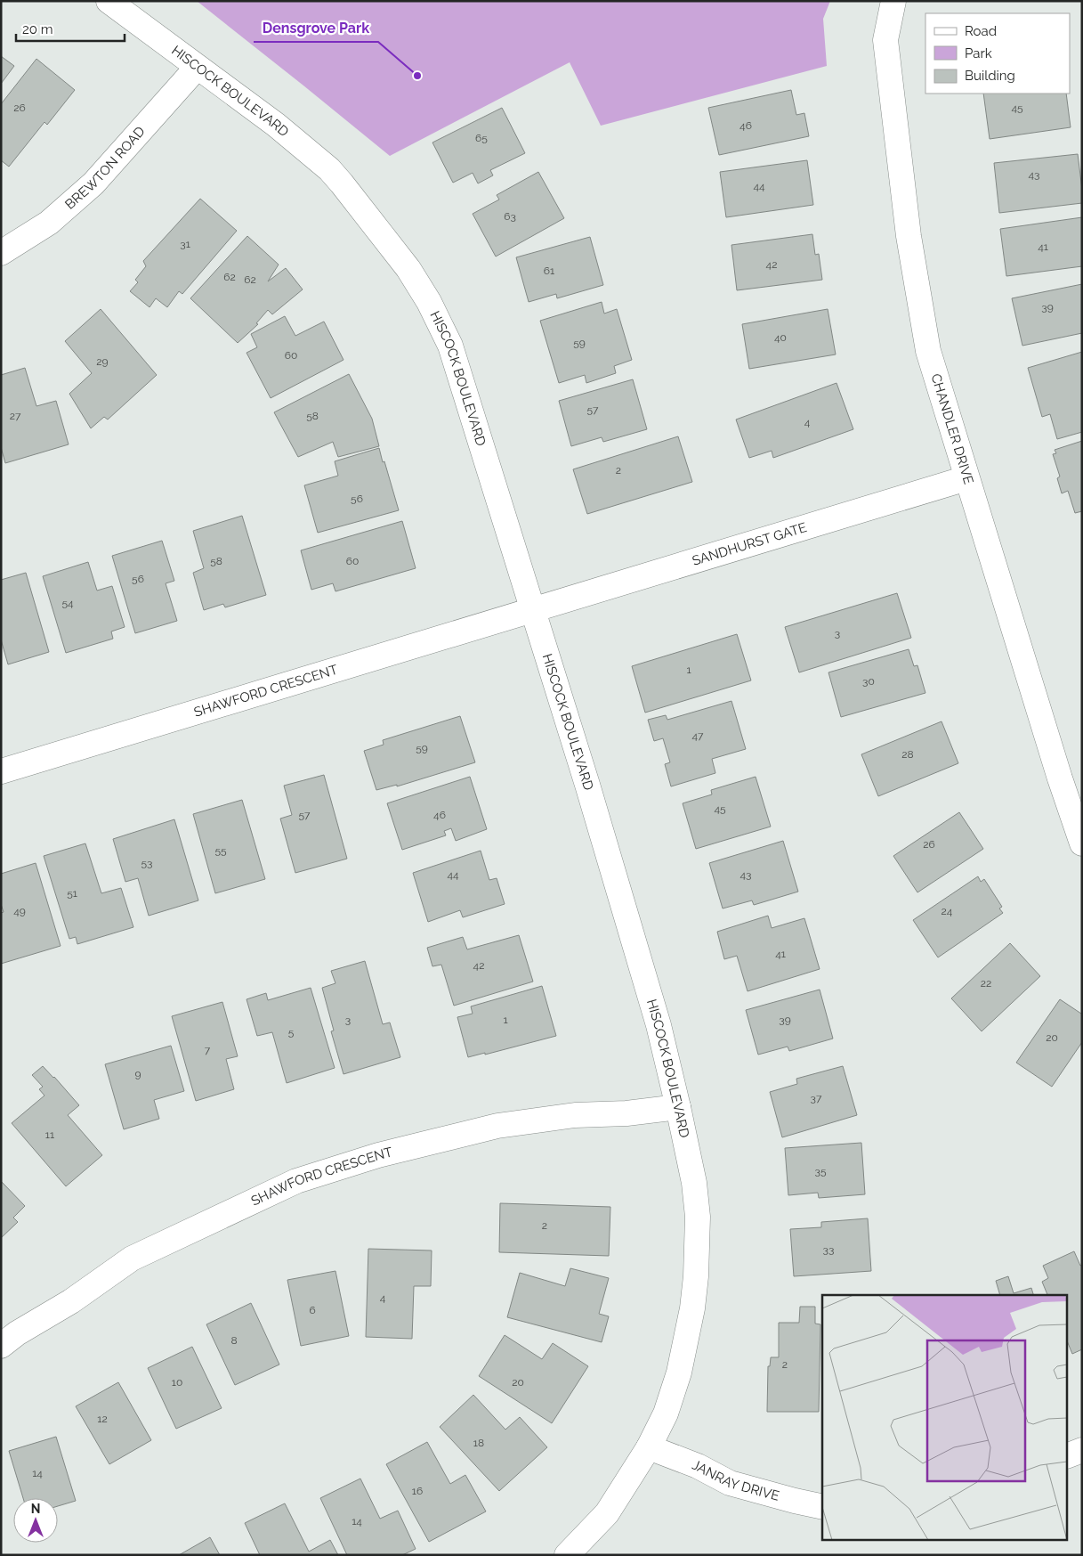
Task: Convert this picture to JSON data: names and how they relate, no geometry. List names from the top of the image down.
{
  "streets": {
    "street": [
      "HISCOCK BOULEVARD",
      "BREWTON ROAD",
      "CHANDLER DRIVE",
      "SANDHURST GATE",
      "SHAWFORD CRESCENT",
      "JANRAY DRIVE"
    ]
  },
  "crossings": [
    ["HISCOCK BOULEVARD", "BREWTON ROAD"],
    ["HISCOCK BOULEVARD", "SANDHURST GATE"],
    ["HISCOCK BOULEVARD", "SHAWFORD CRESCENT"],
    ["HISCOCK BOULEVARD", "JANRAY DRIVE"],
    ["CHANDLER DRIVE", "SANDHURST GATE"],
    ["SANDHURST GATE", "SHAWFORD CRESCENT"]
  ],
  "places": ["Densgrove Park"],
  "house_numbers": [
    "26",
    "45",
    "46",
    "65",
    "43",
    "44",
    "63",
    "31",
    "41",
    "42",
    "61",
    "62",
    "62",
    "39",
    "40",
    "59",
    "60",
    "29",
    "57",
    "27",
    "58",
    "4",
    "2",
    "56",
    "58",
    "60",
    "56",
    "54",
    "3",
    "1",
    "30",
    "47",
    "59",
    "28",
    "45",
    "57",
    "46",
    "26",
    "55",
    "53",
    "44",
    "43",
    "51",
    "49",
    "24",
    "41",
    "42",
    "22",
    "3",
    "1",
    "39",
    "5",
    "20",
    "7",
    "9",
    "37",
    "11",
    "35",
    "2",
    "33",
    "4",
    "6",
    "8",
    "2",
    "10",
    "20",
    "12",
    "18",
    "14",
    "16",
    "14"
  ],
  "legend": ["Road", "Park", "Building"],
  "scale_bar": "20 m",
  "north": "top"
}
